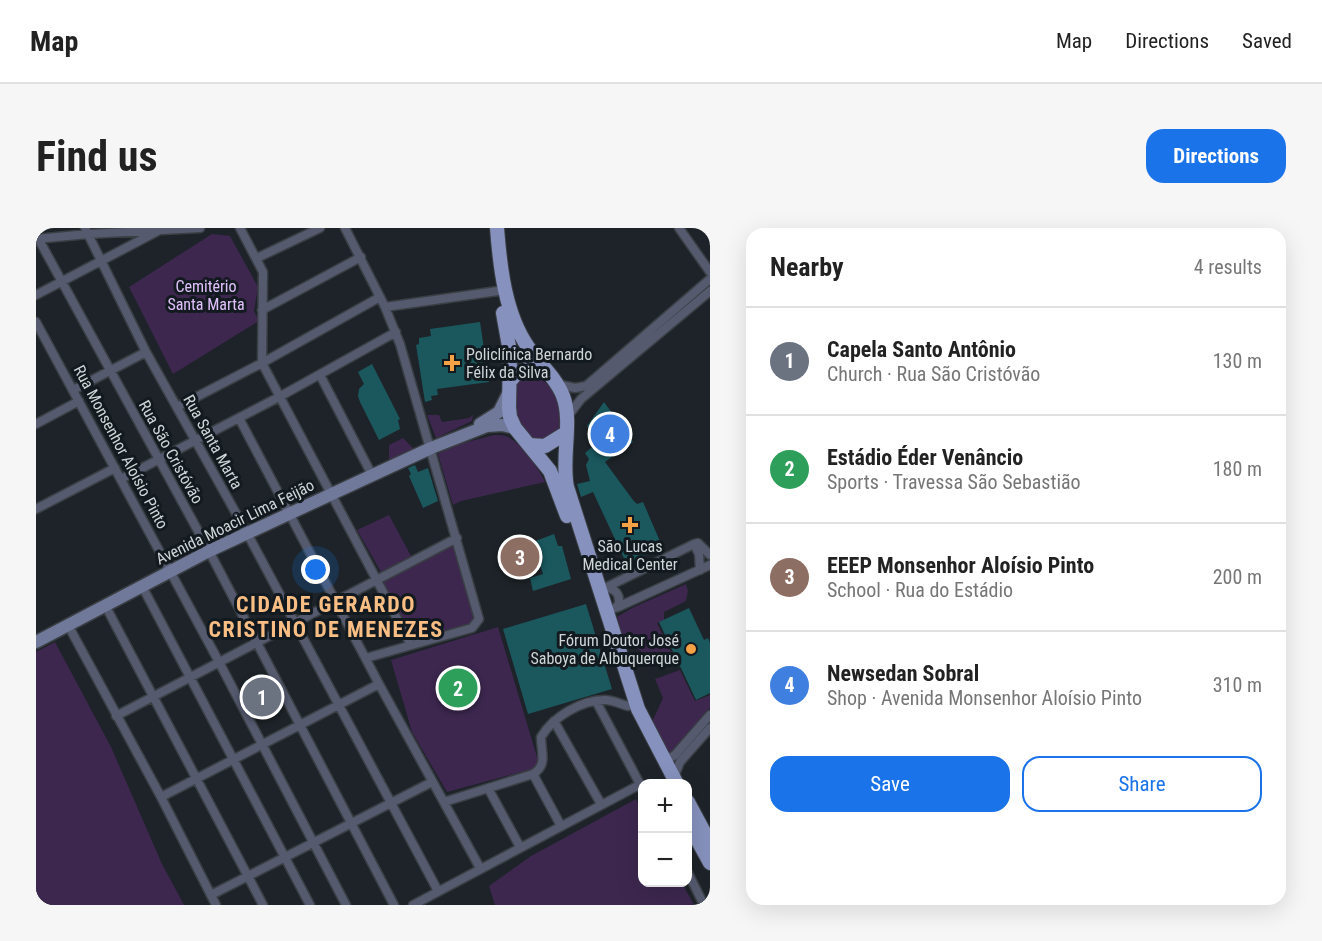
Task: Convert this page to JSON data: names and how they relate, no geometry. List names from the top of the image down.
{
  "streets": {
    "main road": ["Avenida Moacir Lima Feijão"],
    "street": ["Rua Santa Marta", "Rua Monsenhor Aloísio Pinto", "Rua São Cristóvão"]
  },
  "crossings": [
    ["Rua Santa Marta", "Avenida Moacir Lima Feijão"],
    ["Rua Monsenhor Aloísio Pinto", "Avenida Moacir Lima Feijão"],
    ["Rua São Cristóvão", "Avenida Moacir Lima Feijão"]
  ],
  "districts": ["CIDADE GERARDO CRISTINO DE MENEZES"],
  "parks": ["Cemitério Santa Marta"],
  "places": {
    "health": ["Policlínica Bernardo Félix da Silva", "São Lucas Medical Center"],
    "other": ["Fórum Doutor José Saboya de Albuquerque"]
  },
  "page": {
    "header": "Map",
    "nav": ["Map", "Directions", "Saved"],
    "buttons": [
      "Directions",
      ["Save", "Share"]
    ],
    "title": "Find us",
    "heading": ["Nearby", "4 results"],
    "list": [
      {
        "mark": "1",
        "name": "Capela Santo Antônio",
        "note": "Church · Rua São Cristóvão",
        "value": "130 m"
      },
      {
        "mark": "2",
        "name": "Estádio Éder Venâncio",
        "note": "Sports · Travessa São Sebastião",
        "value": "180 m"
      },
      {
        "mark": "3",
        "name": "EEEP Monsenhor Aloísio Pinto",
        "note": "School · Rua do Estádio",
        "value": "200 m"
      },
      {
        "mark": "4",
        "name": "Newsedan Sobral",
        "note": "Shop · Avenida Monsenhor Aloísio Pinto",
        "value": "310 m"
      }
    ],
    "pins": [
      "4",
      "3",
      "2",
      "1"
    ],
    "map_buttons": ["+", "−"]
  }
}
